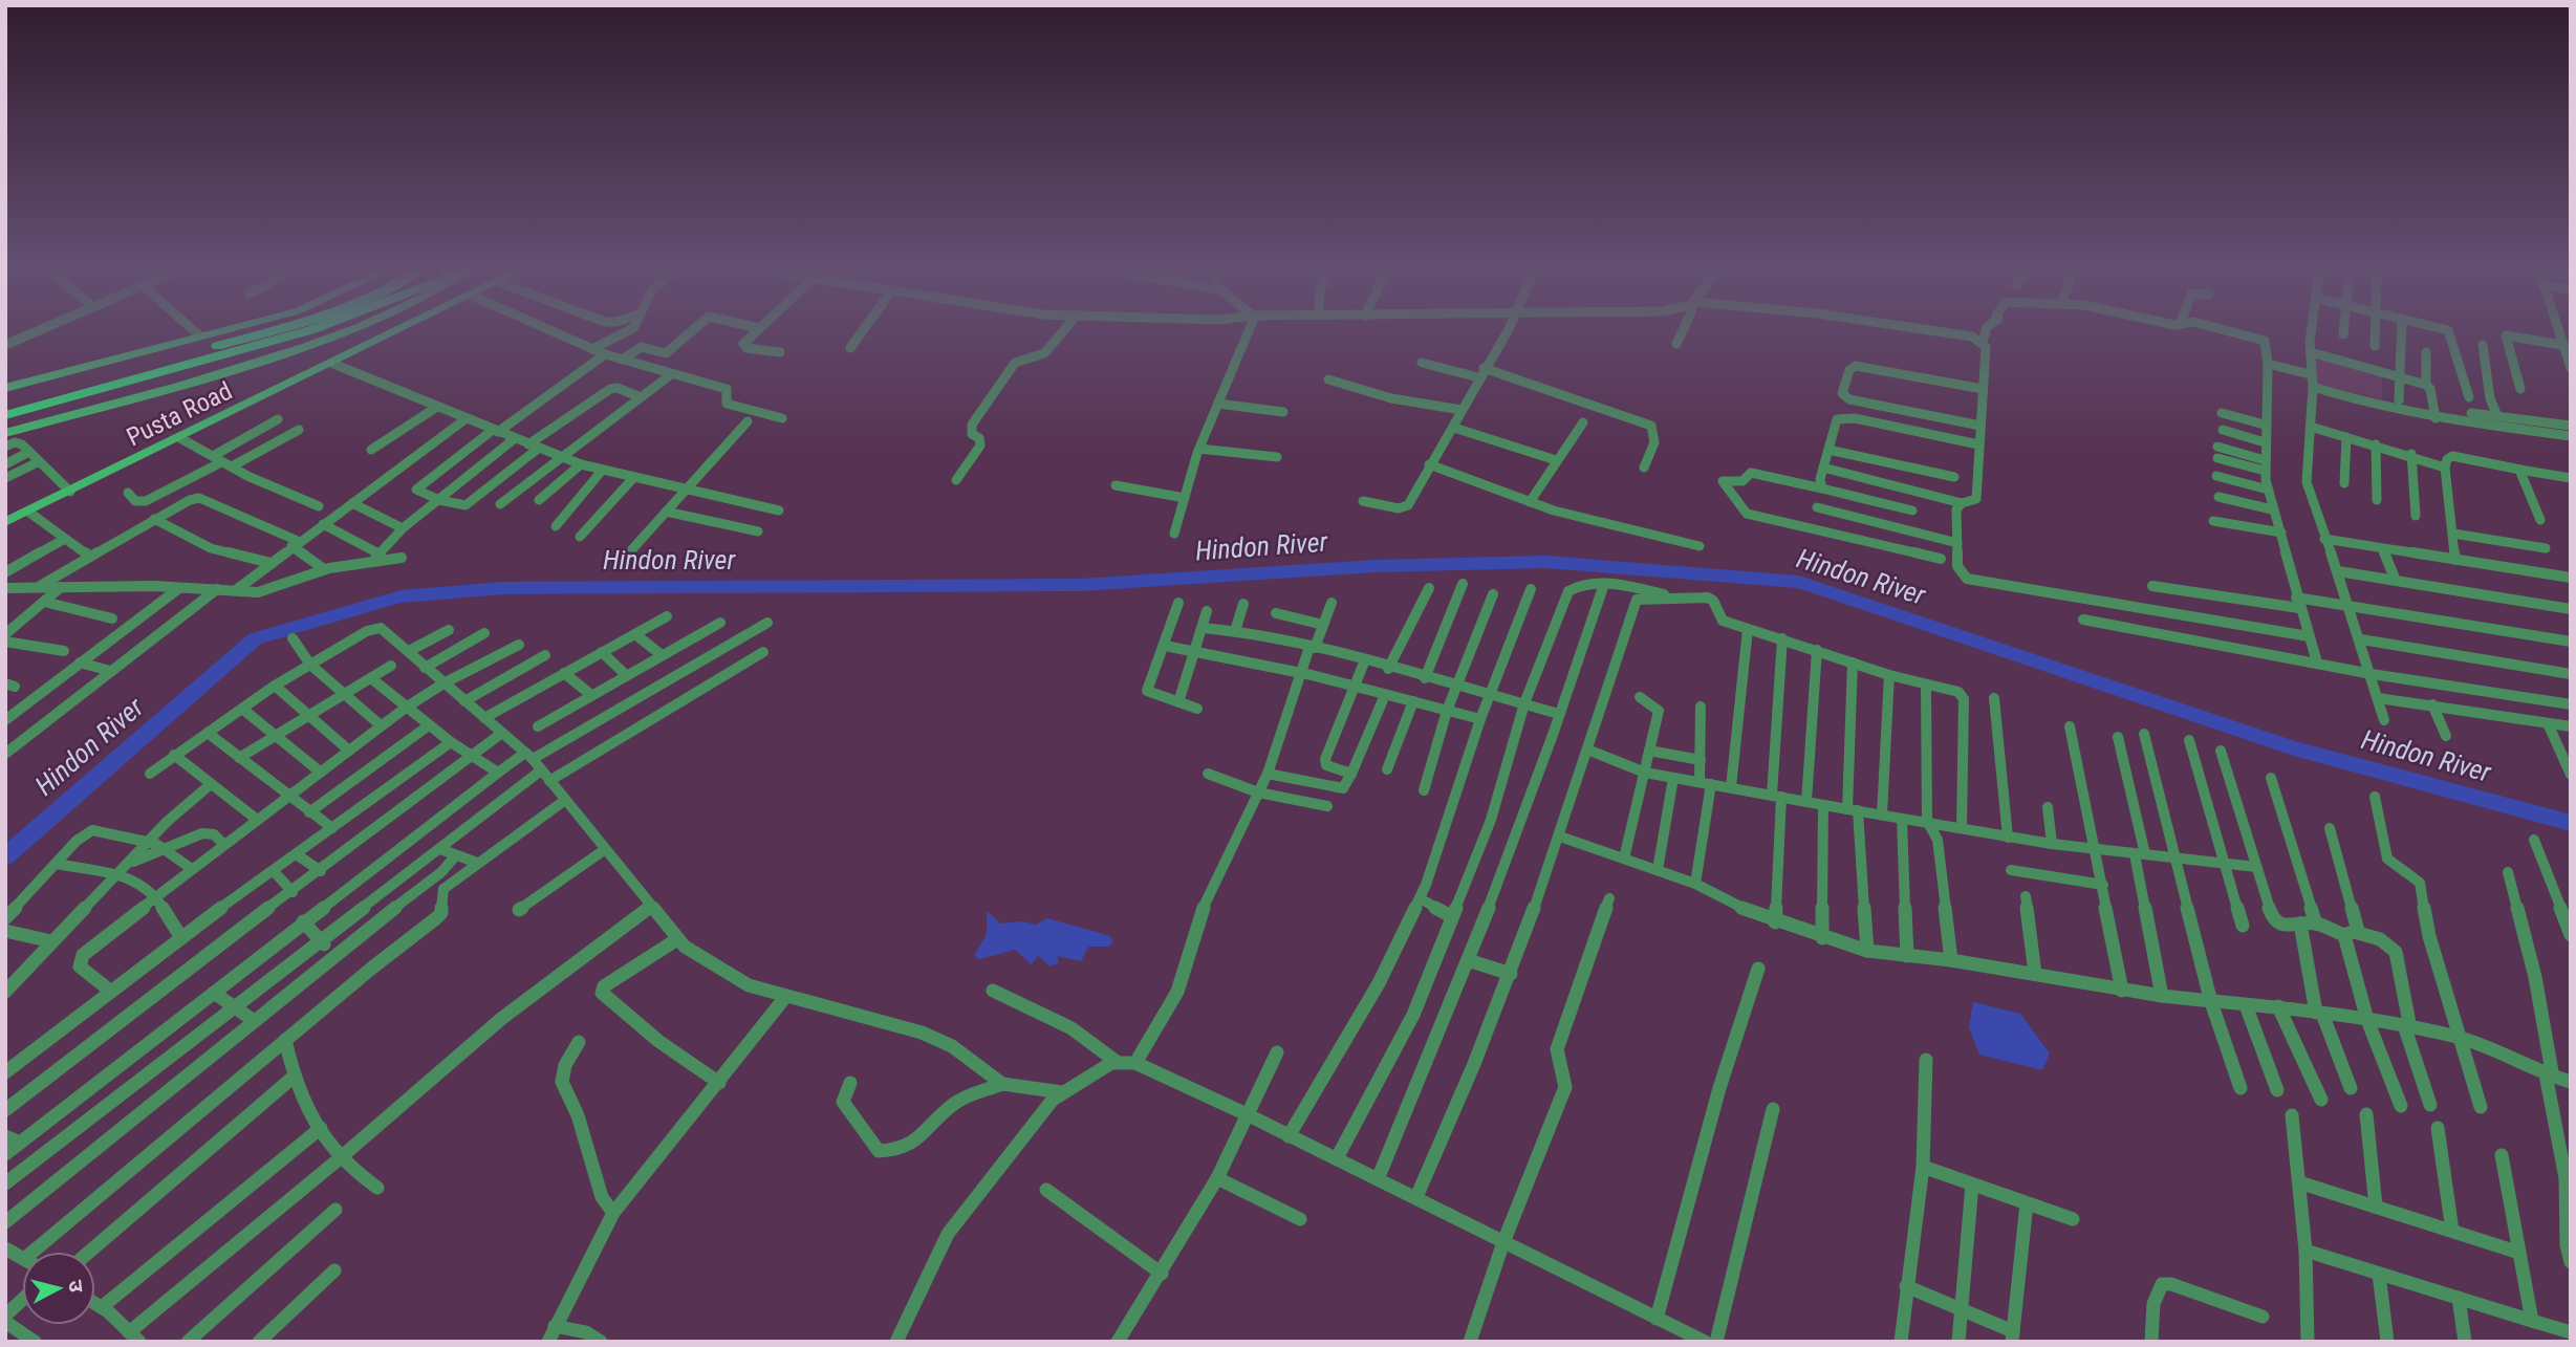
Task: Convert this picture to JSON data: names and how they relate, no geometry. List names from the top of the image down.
{
  "streets": {
    "street": ["Pusta Road"]
  },
  "water": ["Hindon River"],
  "north": "right"
}
